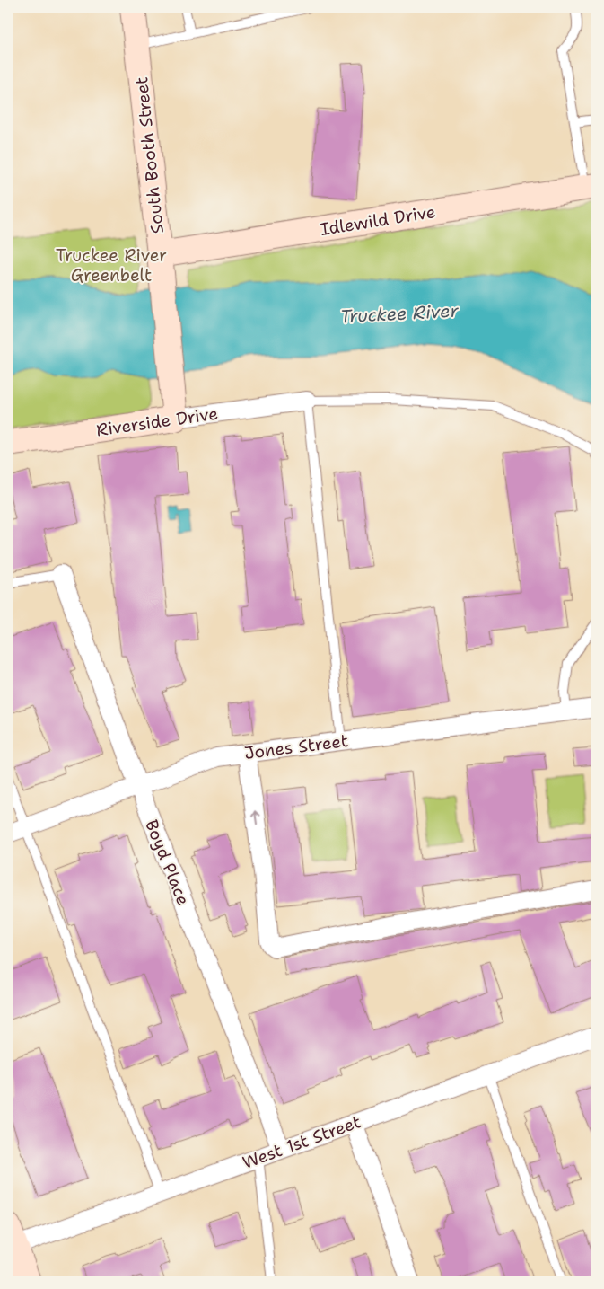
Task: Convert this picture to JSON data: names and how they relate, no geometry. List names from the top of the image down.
{
  "streets": {
    "street": [
      "South Booth Street",
      "Idlewild Drive",
      "Riverside Drive",
      "Jones Street",
      "Boyd Place",
      "West 1st Street"
    ]
  },
  "crossings": [
    ["South Booth Street", "Idlewild Drive"],
    ["South Booth Street", "Riverside Drive"],
    ["Jones Street", "Boyd Place"],
    ["Boyd Place", "West 1st Street"]
  ],
  "water": ["Truckee River"],
  "parks": ["Truckee River Greenbelt"]
}
